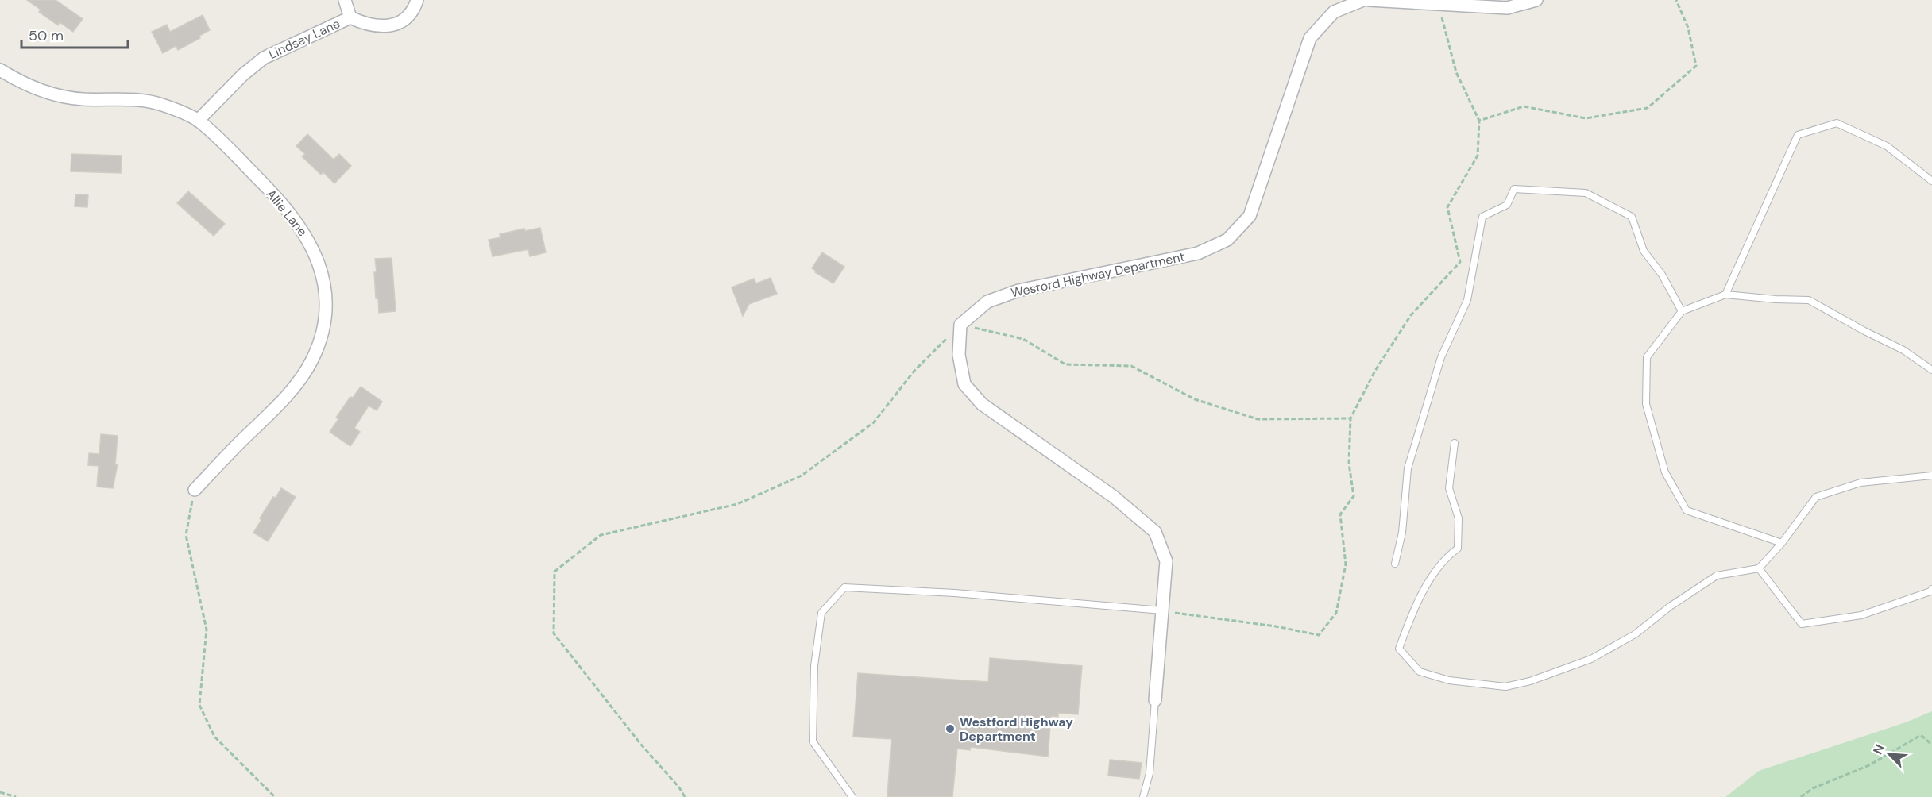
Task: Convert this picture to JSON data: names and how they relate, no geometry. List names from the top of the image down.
{
  "streets": {
    "street": ["Lindsey Lane", "Allie Lane", "Westord Highway Department"]
  },
  "crossings": [
    ["Lindsey Lane", "Allie Lane"]
  ],
  "places": ["Westford Highway Department"],
  "scale_bar": "50 m",
  "north": "top left"
}
